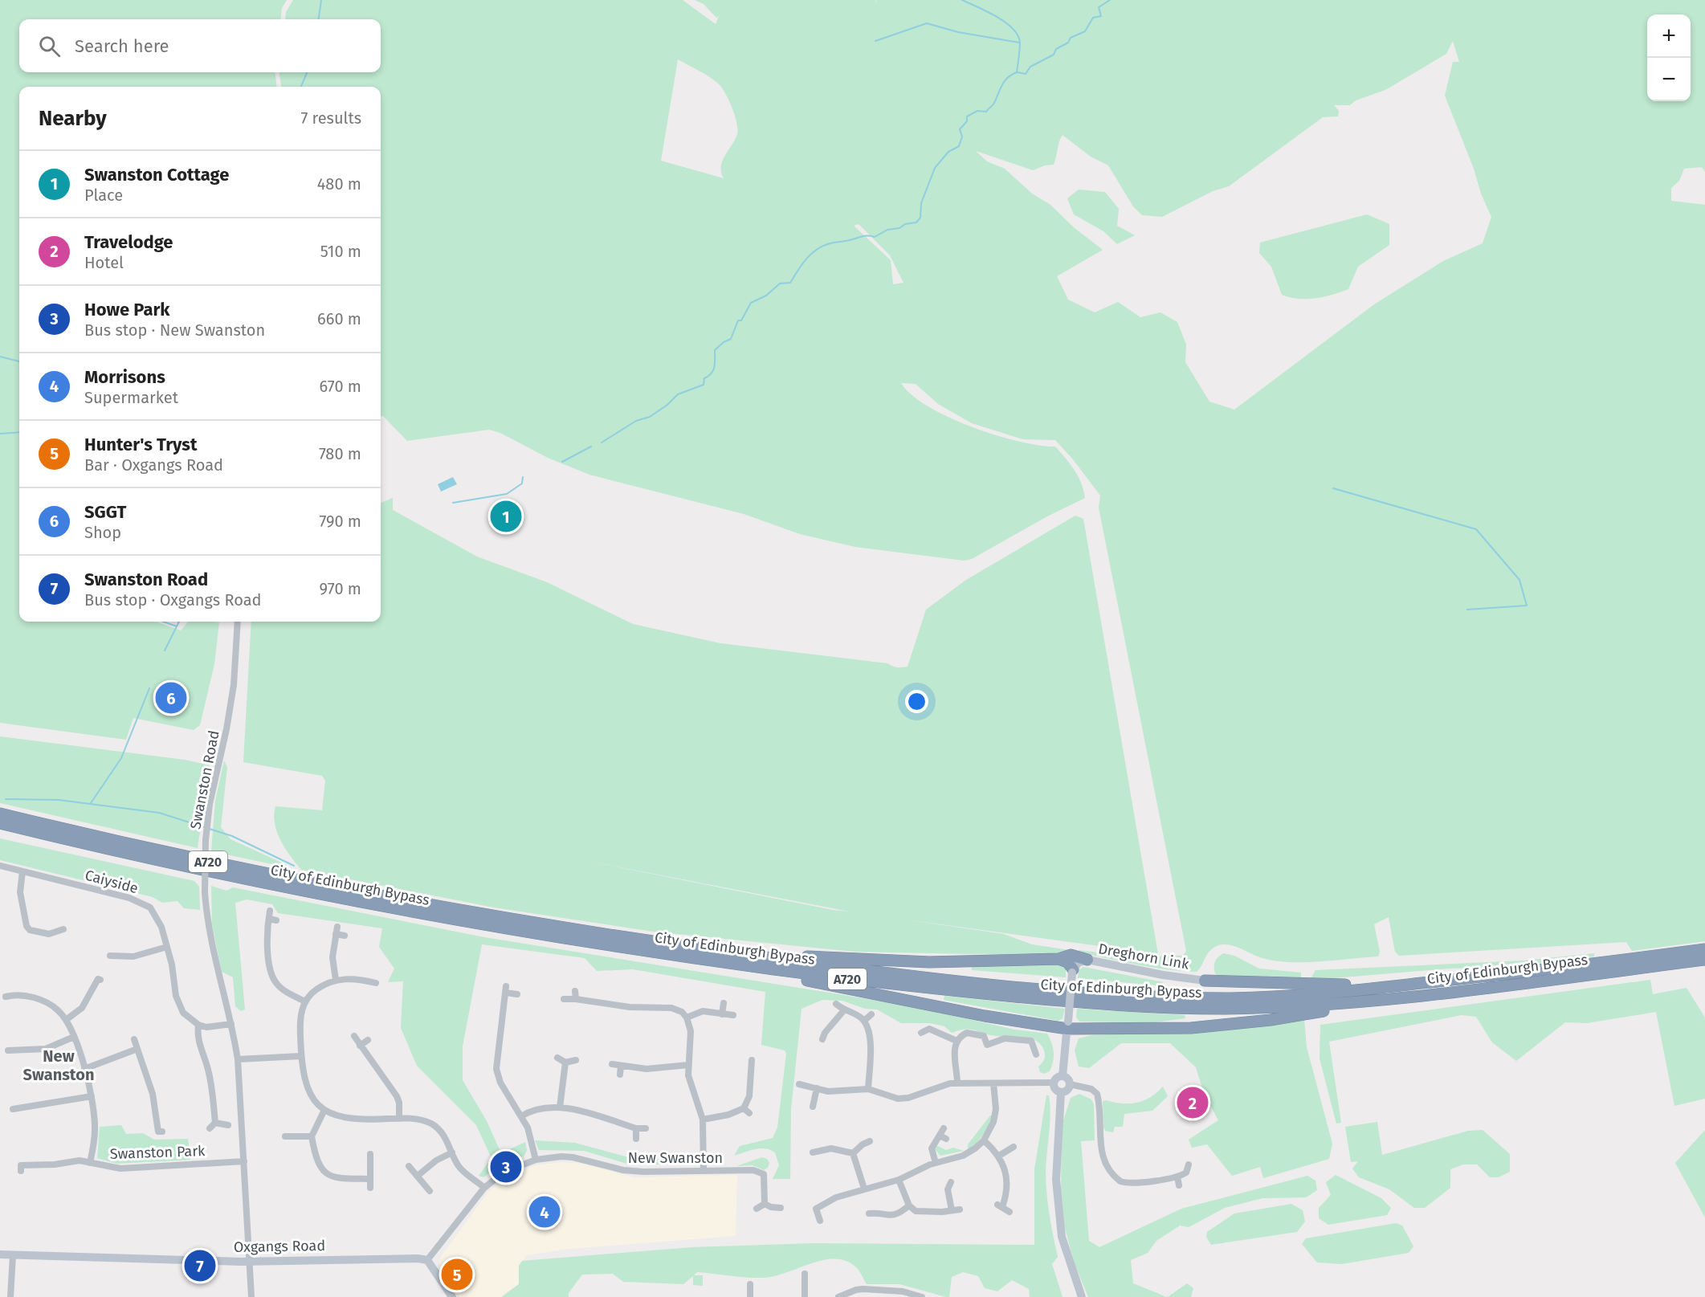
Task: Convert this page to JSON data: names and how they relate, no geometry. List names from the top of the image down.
{
  "streets": {
    "highway": ["A720", "City of Edinburgh Bypass"],
    "street": [
      "Swanston Road",
      "Caiyside",
      "Dreghorn Link",
      "Swanston Park",
      "New Swanston",
      "Oxgangs Road"
    ]
  },
  "crossings": [
    ["Swanston Road", "Swanston Park"],
    ["Swanston Road", "Oxgangs Road"],
    ["New Swanston", "Oxgangs Road"]
  ],
  "districts": ["New Swanston"],
  "page": {
    "map_buttons": ["+", "−"],
    "search": "Search here",
    "heading": ["Nearby", "7 results"],
    "list": [
      {
        "mark": "1",
        "name": "Swanston Cottage",
        "note": "Place",
        "value": "480 m"
      },
      {
        "mark": "2",
        "name": "Travelodge",
        "note": "Hotel",
        "value": "510 m"
      },
      {
        "mark": "3",
        "name": "Howe Park",
        "note": "Bus stop · New Swanston",
        "value": "660 m"
      },
      {
        "mark": "4",
        "name": "Morrisons",
        "note": "Supermarket",
        "value": "670 m"
      },
      {
        "mark": "5",
        "name": "Hunter's Tryst",
        "note": "Bar · Oxgangs Road",
        "value": "780 m"
      },
      {
        "mark": "6",
        "name": "SGGT",
        "note": "Shop",
        "value": "790 m"
      },
      {
        "mark": "7",
        "name": "Swanston Road",
        "note": "Bus stop · Oxgangs Road",
        "value": "970 m"
      }
    ],
    "pins": [
      "1",
      "6",
      "2",
      "3",
      "4",
      "7",
      "5"
    ]
  }
}
